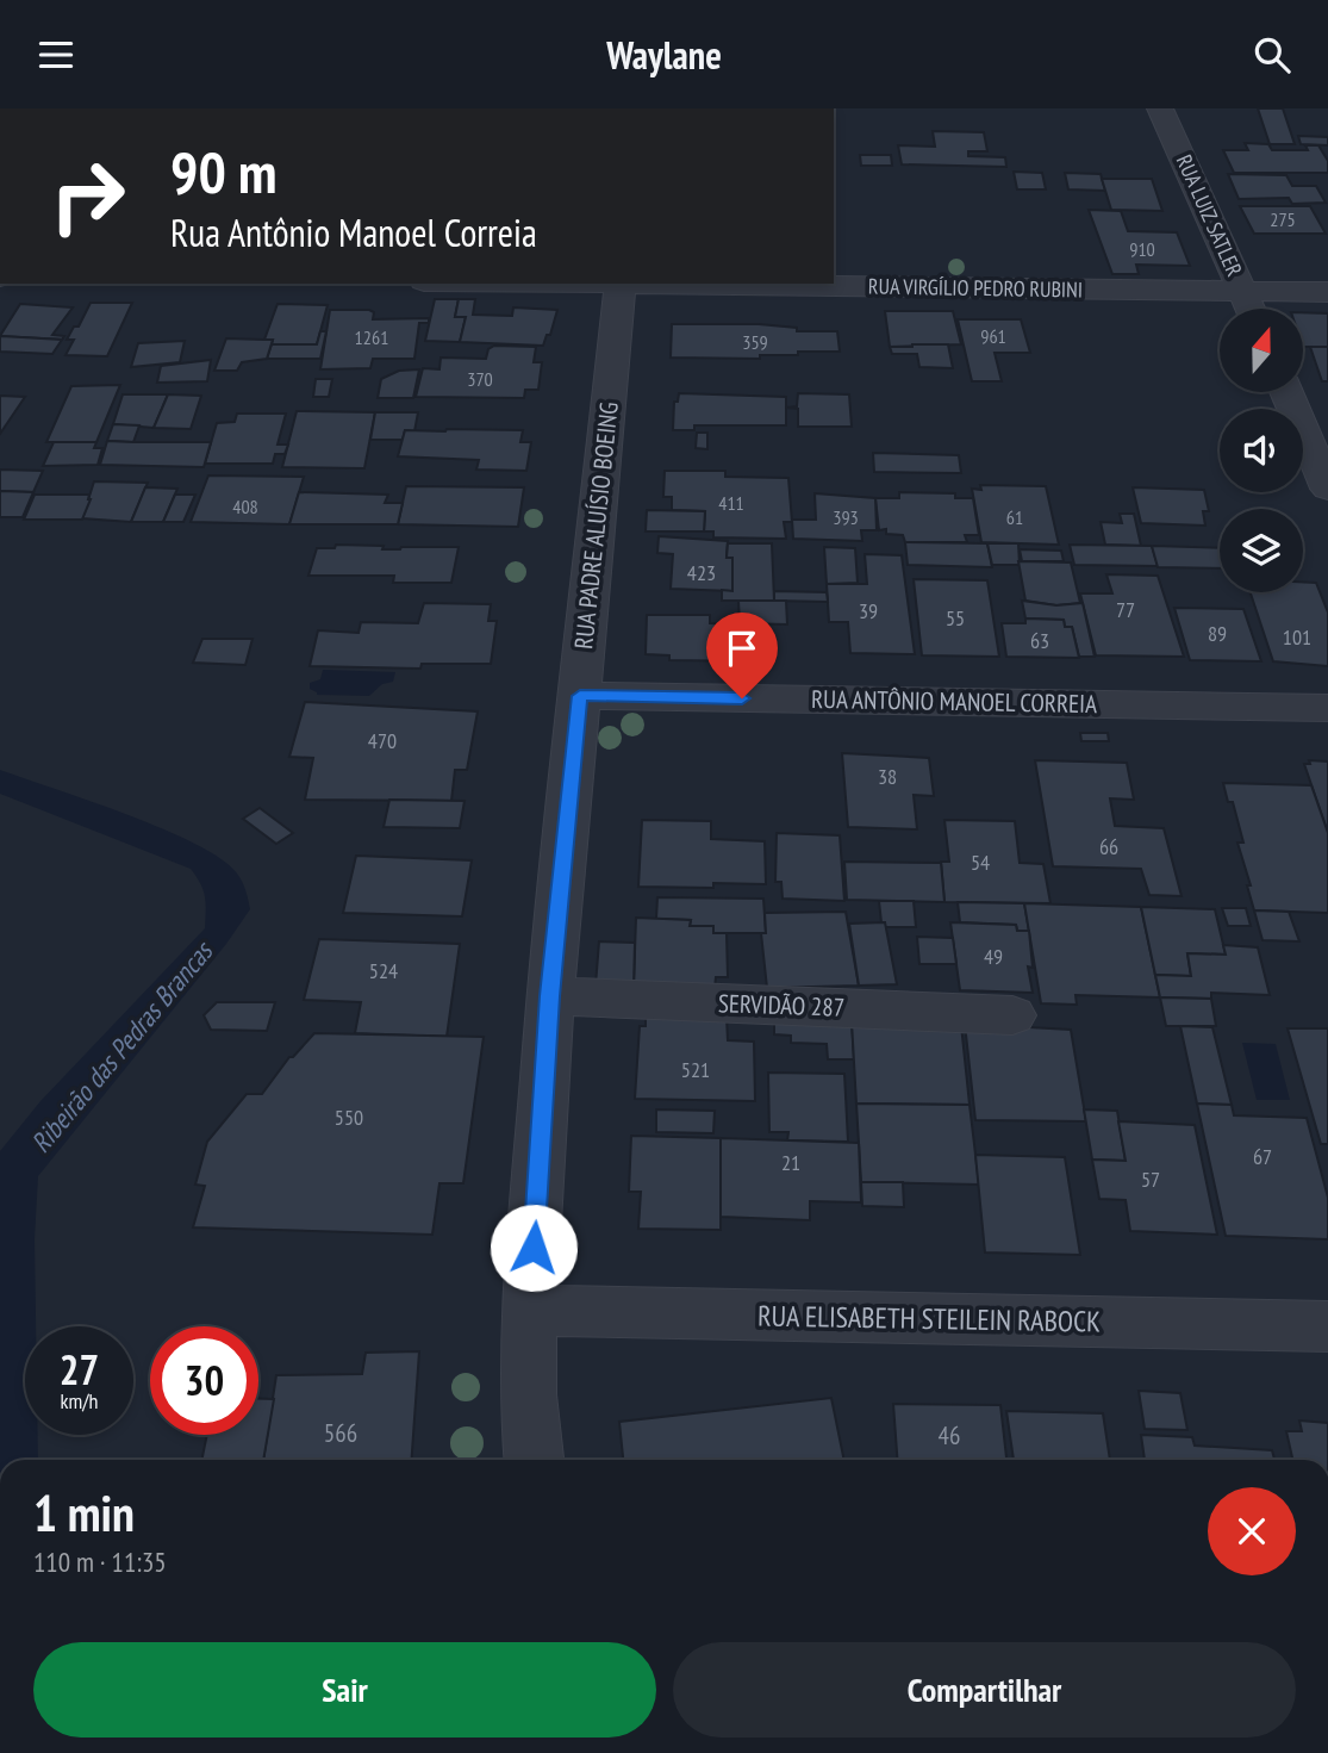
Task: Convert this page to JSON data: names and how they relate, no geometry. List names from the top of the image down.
{
  "streets": {
    "street": [
      "RUA LUIZ SATLER",
      "RUA VIRGÍLIO PEDRO RUBINI",
      "RUA PADRE ALUÍSIO BOEING",
      "RUA ANTÔNIO MANOEL CORREIA",
      "SERVIDÃO 287",
      "RUA ELISABETH STEILEIN RABOCK"
    ]
  },
  "crossings": [
    ["RUA LUIZ SATLER", "RUA VIRGÍLIO PEDRO RUBINI"],
    ["RUA PADRE ALUÍSIO BOEING", "RUA ANTÔNIO MANOEL CORREIA"],
    ["RUA PADRE ALUÍSIO BOEING", "SERVIDÃO 287"],
    ["RUA PADRE ALUÍSIO BOEING", "RUA ELISABETH STEILEIN RABOCK"]
  ],
  "water": ["Ribeirão das Pedras Brancas"],
  "house_numbers": [
    "275",
    "910",
    "961",
    "1261",
    "359",
    "370",
    "411",
    "408",
    "393",
    "61",
    "423",
    "77",
    "39",
    "55",
    "89",
    "101",
    "63",
    "470",
    "38",
    "66",
    "54",
    "49",
    "524",
    "521",
    "550",
    "67",
    "21",
    "57",
    "566",
    "46"
  ],
  "north": "top",
  "page": {
    "header": "Waylane",
    "turn": ["90 m", "Rua Antônio Manoel Correia"],
    "speed": "27 km/h",
    "limit": "30",
    "heading": ["1 min", "110 m · 11:35"],
    "buttons": ["Sair", "Compartilhar"]
  }
}
